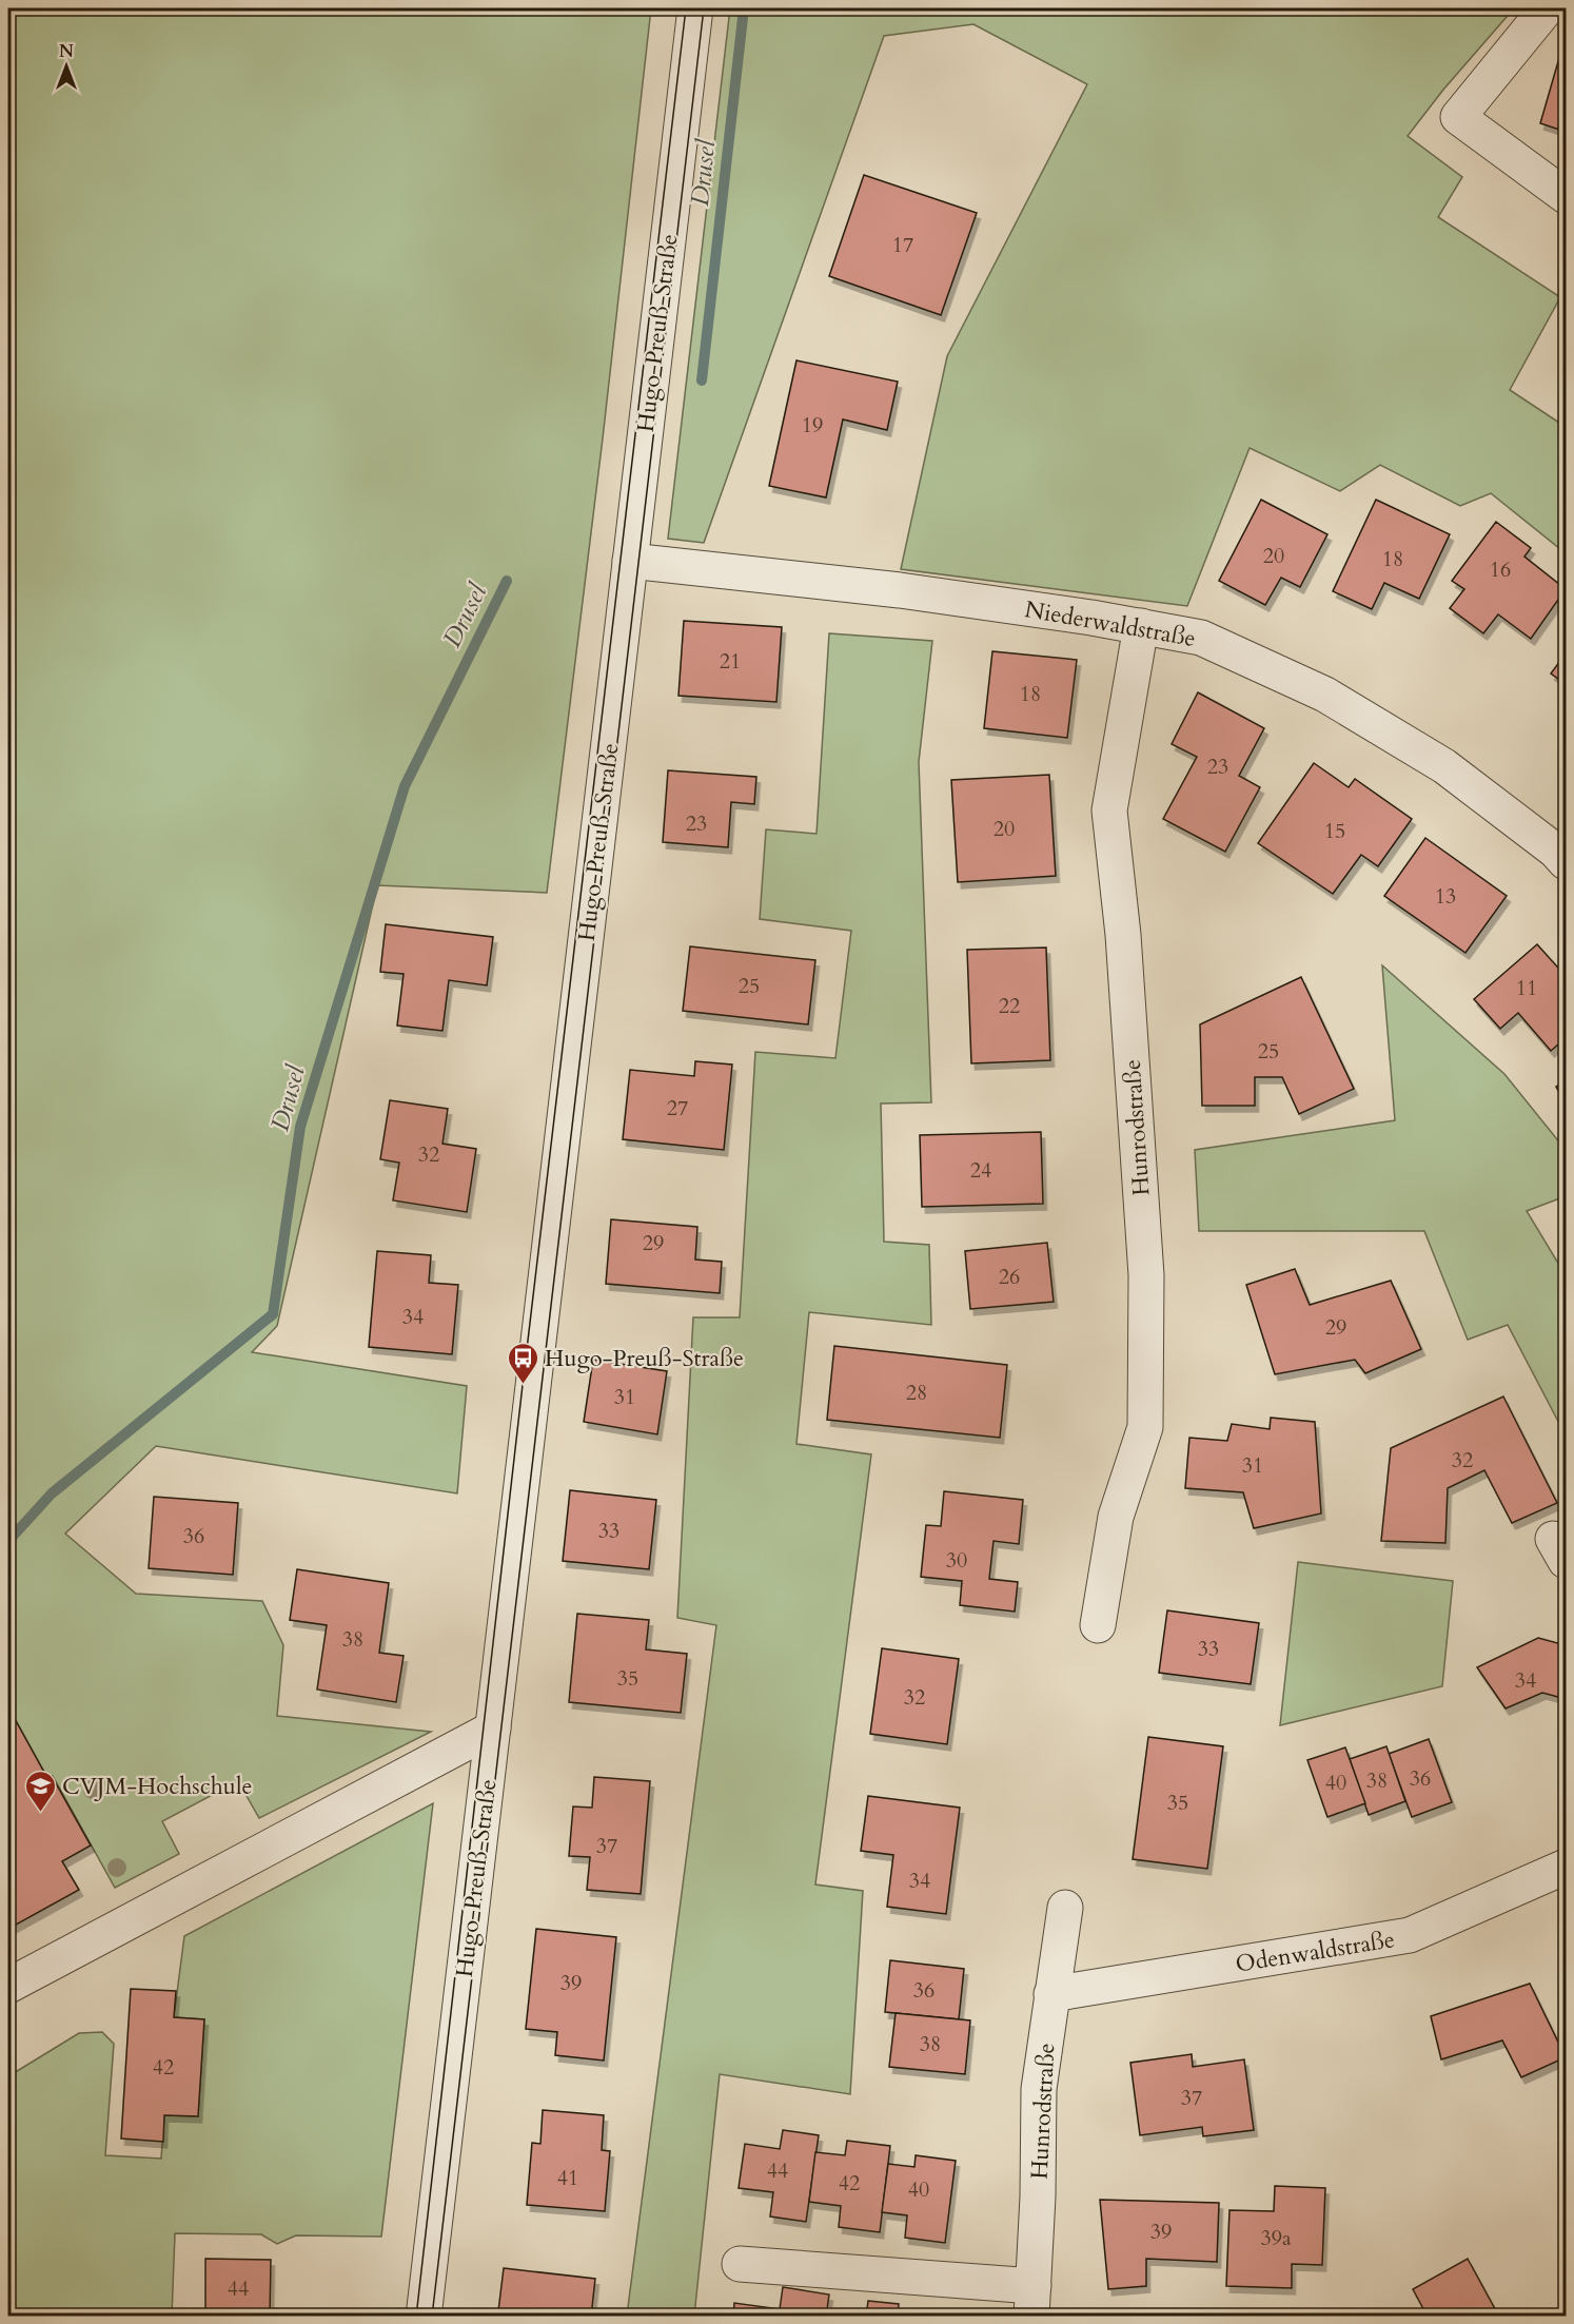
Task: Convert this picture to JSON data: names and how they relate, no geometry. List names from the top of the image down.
{
  "streets": {
    "street": [
      "Hugo-Preuß-Straße",
      "Niederwaldstraße",
      "Hunrodstraße",
      "Odenwaldstraße"
    ]
  },
  "crossings": [
    ["Hugo-Preuß-Straße", "Niederwaldstraße"],
    ["Niederwaldstraße", "Hunrodstraße"],
    ["Hunrodstraße", "Odenwaldstraße"]
  ],
  "water": ["Drusel"],
  "places": {
    "bus stop": ["Hugo-Preuß-Straße"],
    "school or university": ["CVJM-Hochschule"]
  },
  "house_numbers": [
    "17",
    "19",
    "20",
    "18",
    "16",
    "21",
    "18",
    "23",
    "23",
    "20",
    "15",
    "13",
    "25",
    "11",
    "22",
    "25",
    "27",
    "32",
    "24",
    "29",
    "26",
    "34",
    "29",
    "28",
    "31",
    "32",
    "31",
    "33",
    "36",
    "30",
    "38",
    "33",
    "35",
    "34",
    "32",
    "36",
    "38",
    "40",
    "35",
    "37",
    "34",
    "39",
    "36",
    "38",
    "42",
    "37",
    "44",
    "41",
    "42",
    "40",
    "39",
    "39a",
    "44"
  ],
  "north": "top"
}
